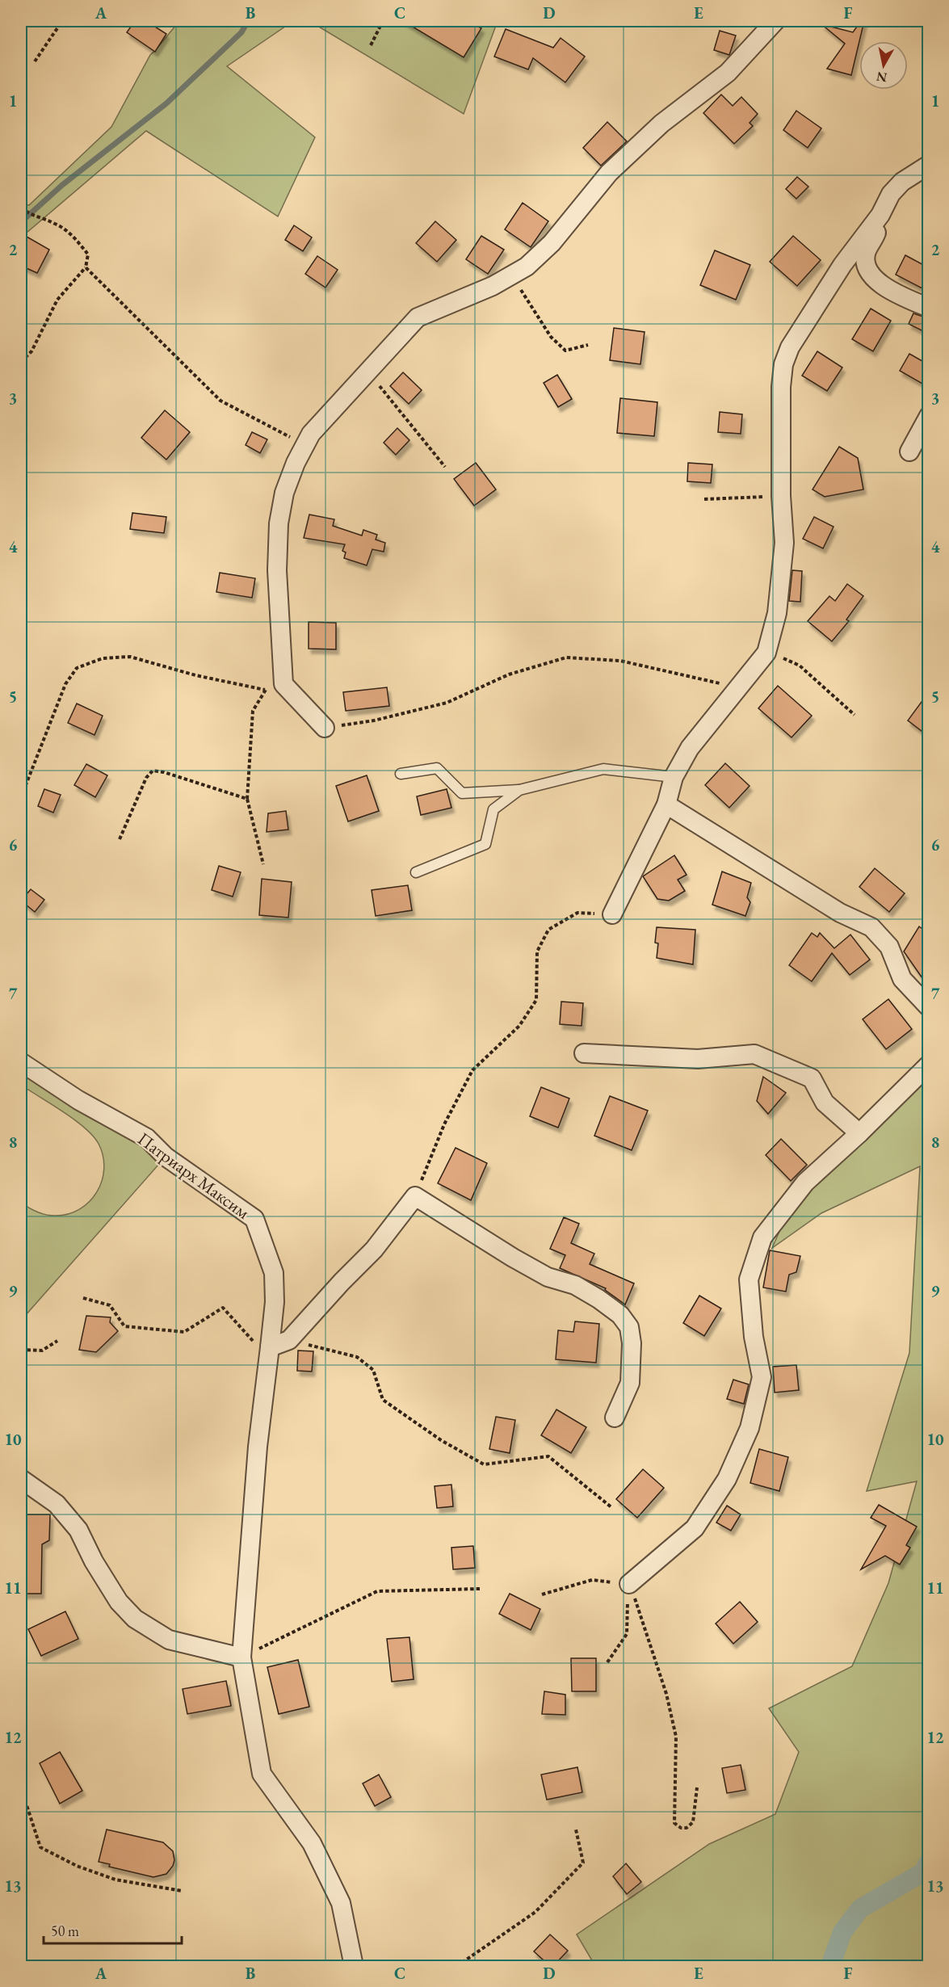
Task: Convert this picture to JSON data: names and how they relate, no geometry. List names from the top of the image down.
{
  "streets": {
    "street": ["Патриарх Максим"]
  },
  "scale_bar": "50 m",
  "north": "bottom",
  "grid": {
    "columns": [
      "A",
      "B",
      "C",
      "D",
      "E",
      "F"
    ],
    "rows": [
      "1",
      "2",
      "3",
      "4",
      "5",
      "6",
      "7",
      "8",
      "9",
      "10",
      "11",
      "12",
      "13"
    ]
  }
}
